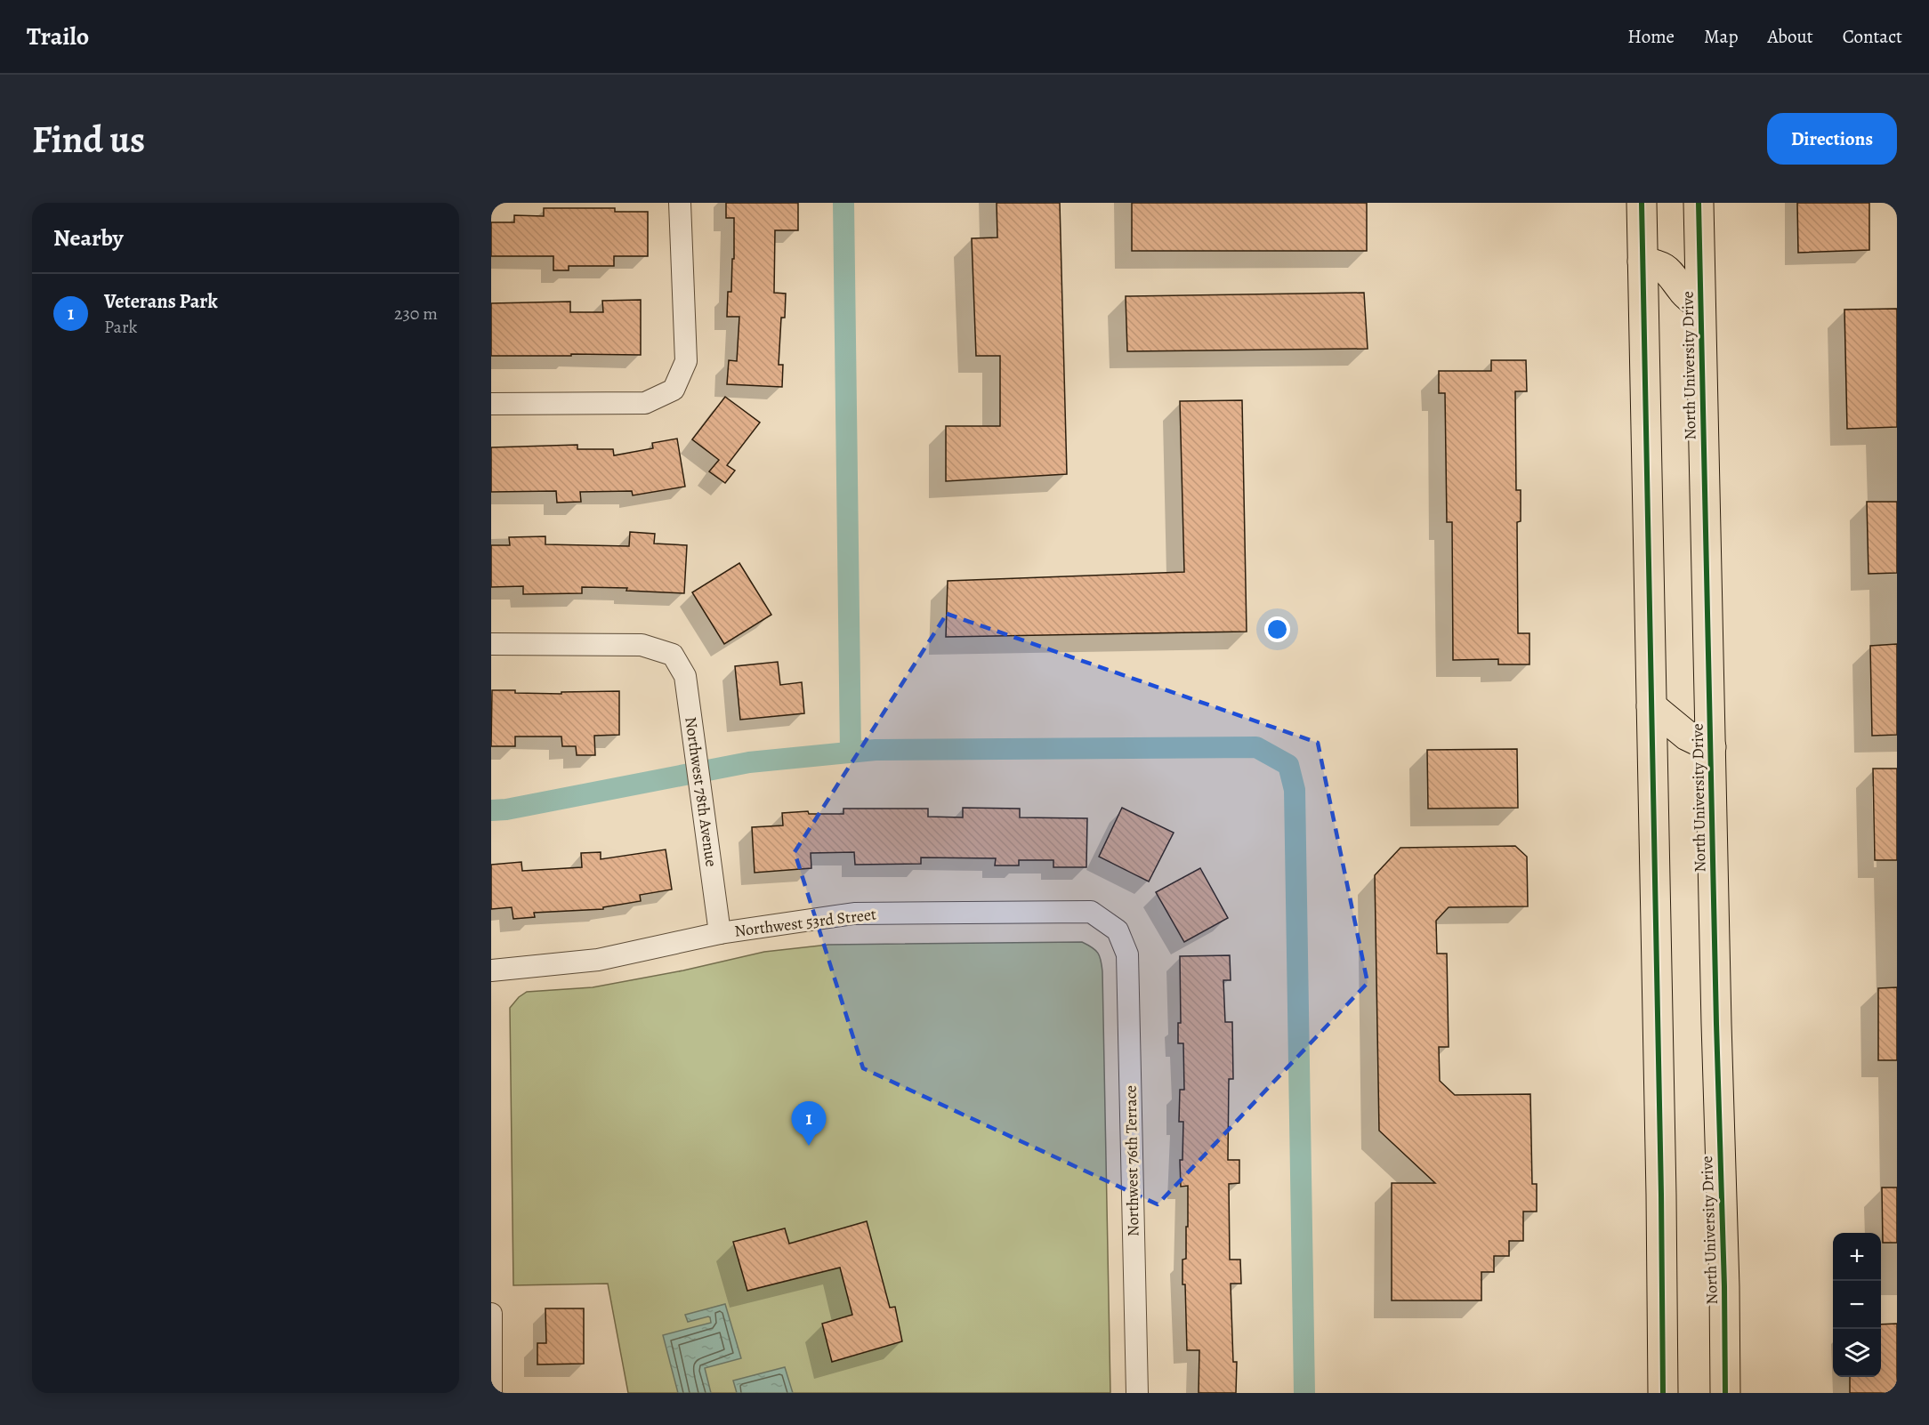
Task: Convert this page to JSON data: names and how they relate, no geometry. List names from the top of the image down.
{
  "streets": {
    "main road": ["North University Drive"],
    "street": ["Northwest 78th Avenue", "Northwest 53rd Street", "Northwest 76th Terrace"]
  },
  "crossings": [
    ["Northwest 78th Avenue", "Northwest 53rd Street"],
    ["Northwest 53rd Street", "Northwest 76th Terrace"]
  ],
  "page": {
    "header": "Trailo",
    "nav": [
      "Home",
      "Map",
      "About",
      "Contact"
    ],
    "buttons": "Directions",
    "title": "Find us",
    "heading": "Nearby",
    "list": [
      {
        "mark": "1",
        "name": "Veterans Park",
        "note": "Park",
        "value": "230 m"
      }
    ],
    "pins": "1",
    "map_buttons": ["+", "−"]
  }
}
